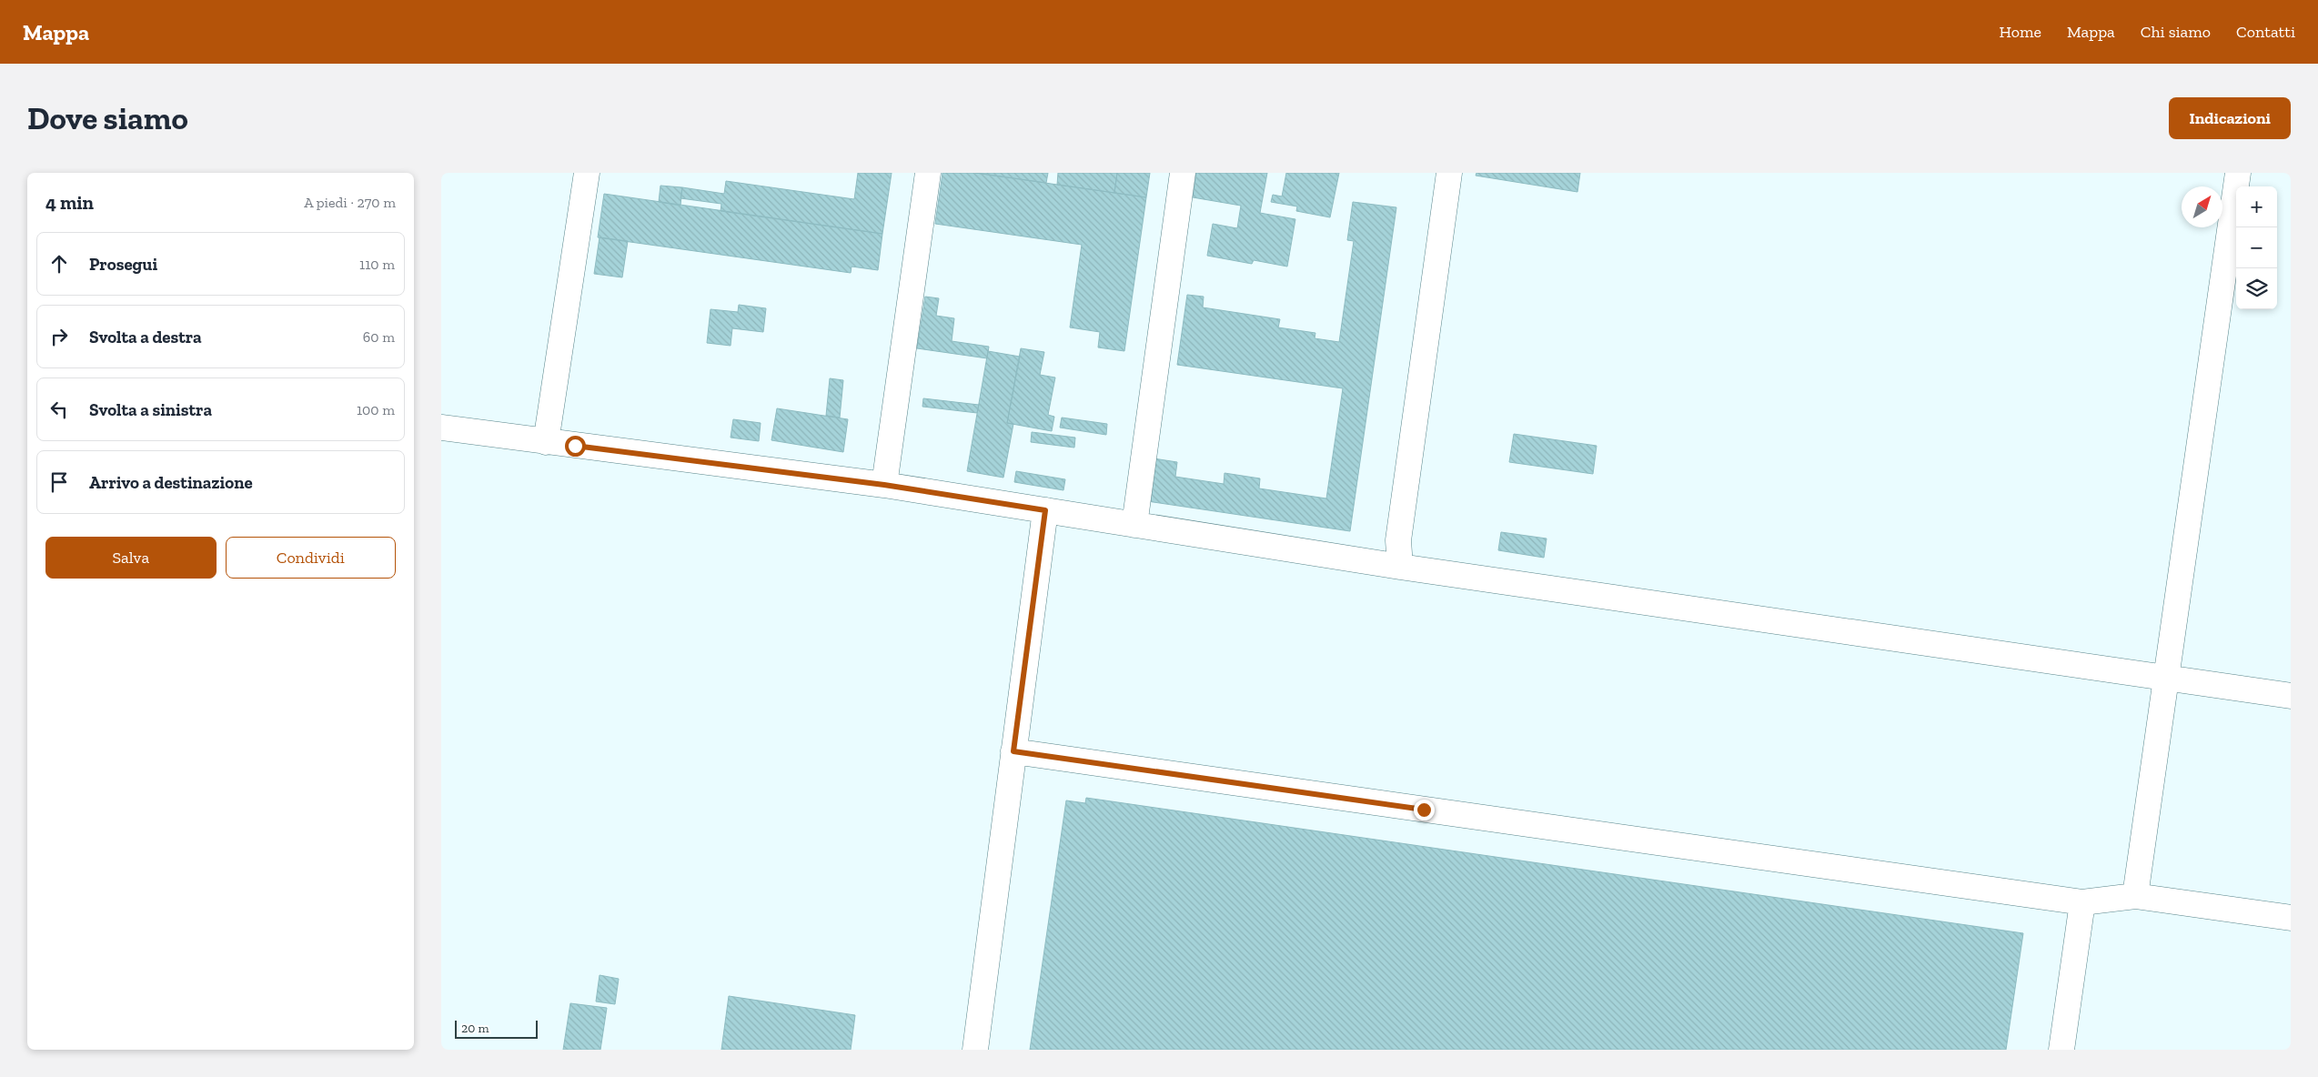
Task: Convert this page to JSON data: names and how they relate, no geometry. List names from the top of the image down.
{
  "scale_bar": "20 m",
  "north": "top right",
  "page": {
    "header": "Mappa",
    "nav": [
      "Home",
      "Mappa",
      "Chi siamo",
      "Contatti"
    ],
    "buttons": [
      "Indicazioni",
      ["Salva", "Condividi"]
    ],
    "title": "Dove siamo",
    "heading": ["4 min", "A piedi · 270 m"],
    "map_buttons": ["+", "−"],
    "list": [
      ["Prosegui", "110 m"],
      ["Svolta a destra", "60 m"],
      ["Svolta a sinistra", "100 m"],
      "Arrivo a destinazione"
    ],
    "scale": "20 m"
  }
}
